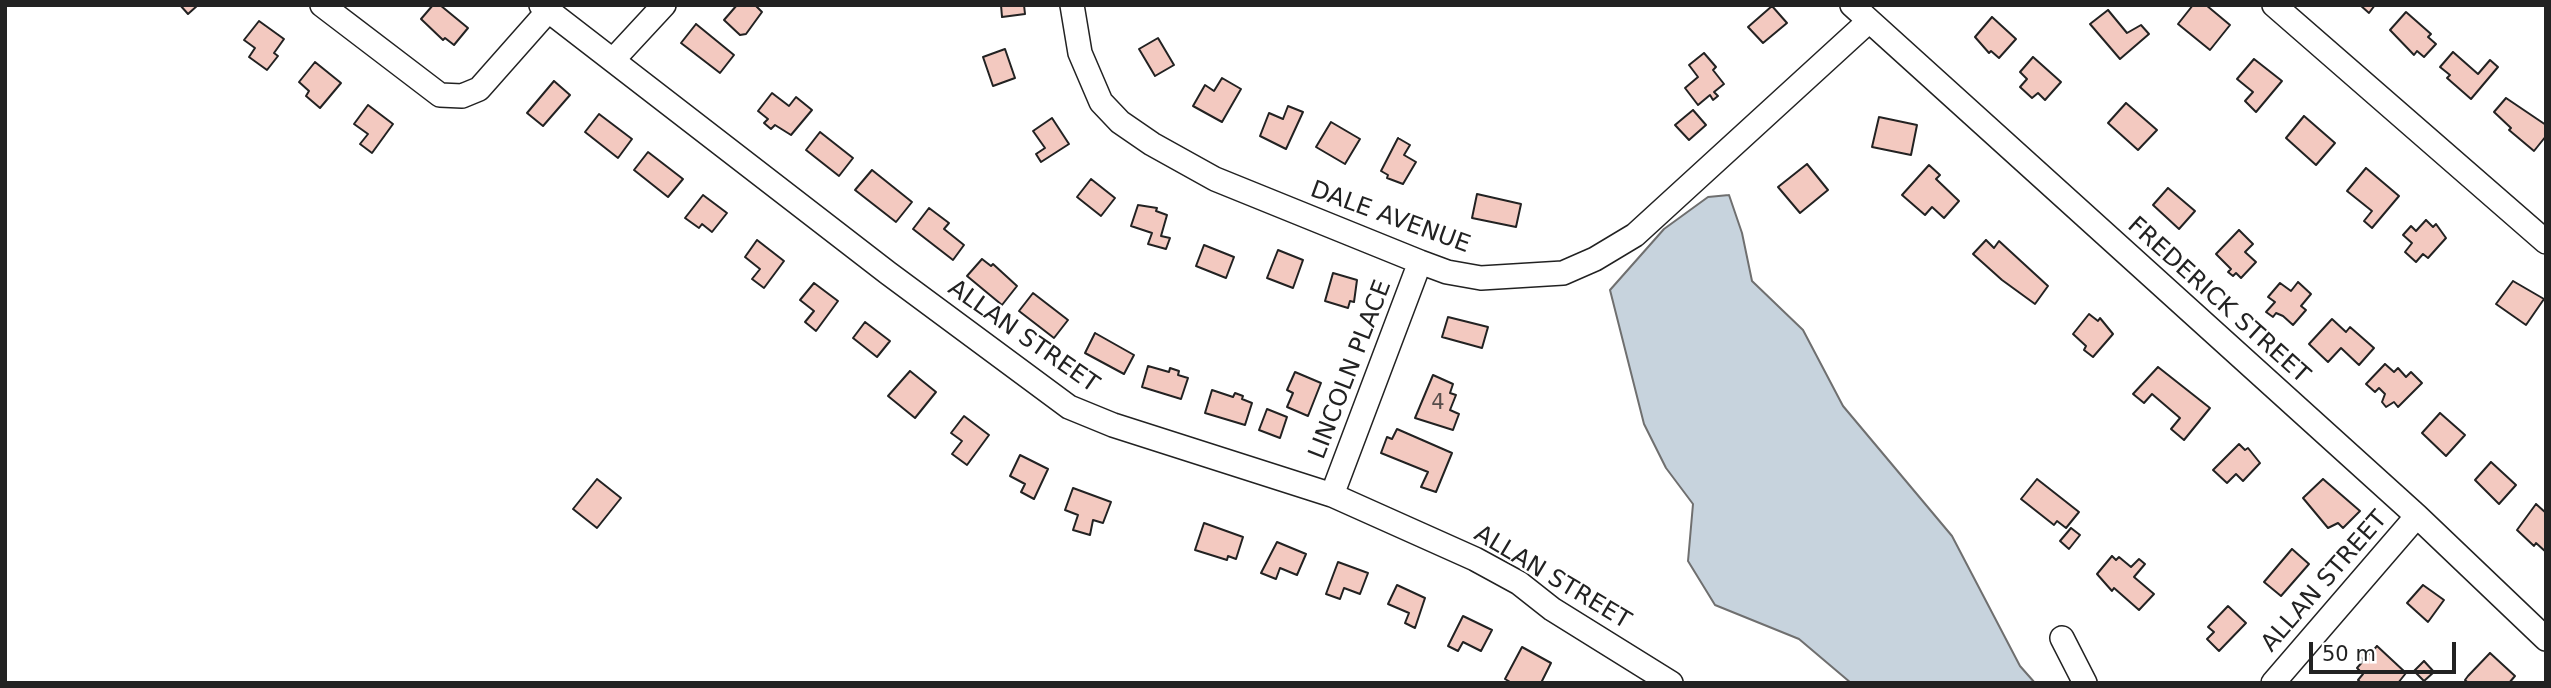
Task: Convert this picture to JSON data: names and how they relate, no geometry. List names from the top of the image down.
{
  "streets": {
    "street": [
      "DALE AVENUE",
      "FREDERICK STREET",
      "ALLAN STREET",
      "LINCOLN PLACE"
    ]
  },
  "crossings": [
    ["DALE AVENUE", "FREDERICK STREET"],
    ["DALE AVENUE", "LINCOLN PLACE"],
    ["FREDERICK STREET", "ALLAN STREET"],
    ["ALLAN STREET", "LINCOLN PLACE"]
  ],
  "house_numbers": ["4"],
  "scale_bar": "50 m"
}
